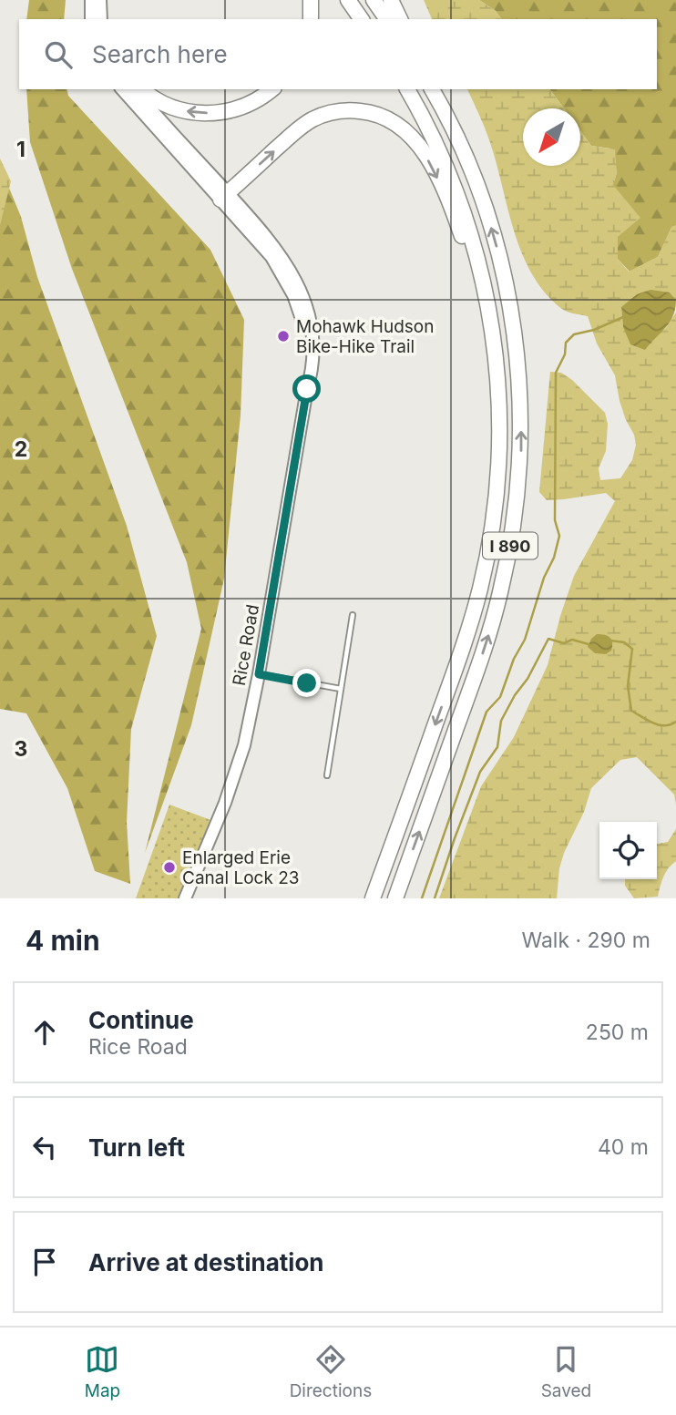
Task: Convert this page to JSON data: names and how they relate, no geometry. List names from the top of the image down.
{
  "streets": {
    "highway": ["I 890"],
    "street": ["Rice Road"]
  },
  "places": ["Mohawk Hudson Bike-Hike Trail", "Enlarged Erie Canal Lock 23"],
  "north": "bottom left",
  "page": {
    "search": "Search here",
    "heading": ["4 min", "Walk · 290 m"],
    "list": [
      ["Continue", "Rice Road", "250 m"],
      ["Turn left", "40 m"],
      "Arrive at destination"
    ],
    "nav": ["Map", "Directions", "Saved"]
  },
  "grid": {
    "rows": ["1", "2", "3"]
  }
}
